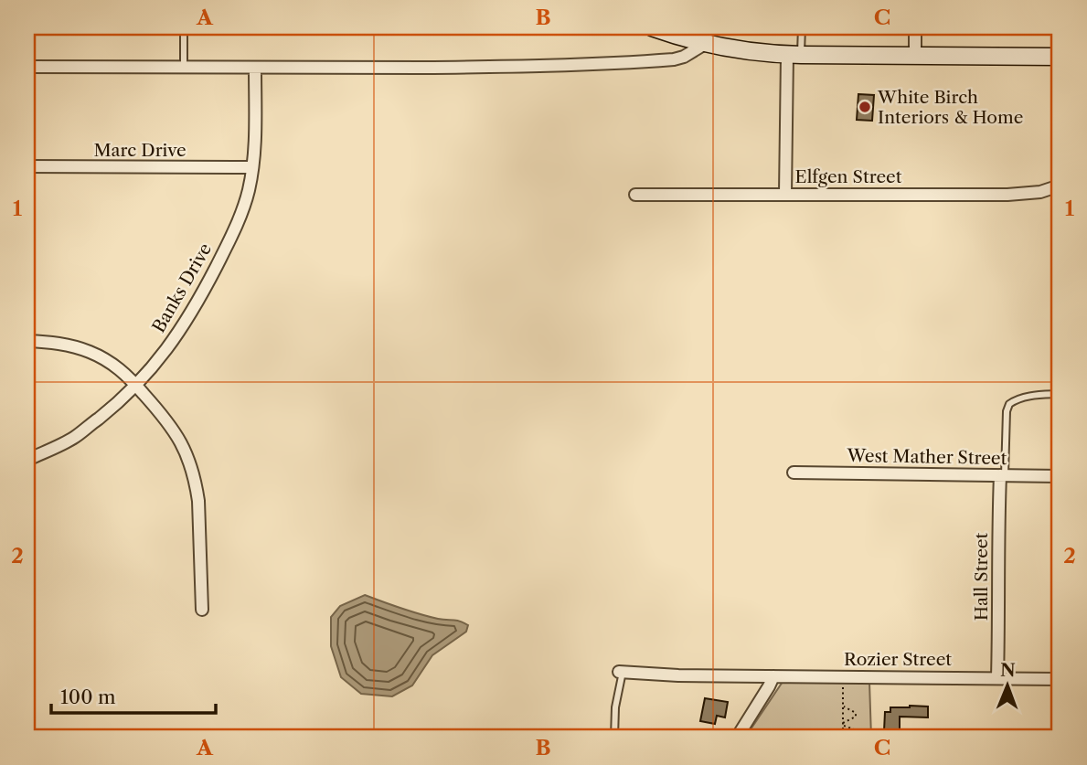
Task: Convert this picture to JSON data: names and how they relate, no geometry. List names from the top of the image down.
{
  "streets": {
    "street": [
      "Marc Drive",
      "Elfgen Street",
      "Banks Drive",
      "West Mather Street",
      "Hall Street",
      "Rozier Street"
    ]
  },
  "crossings": [
    ["Marc Drive", "Banks Drive"],
    ["West Mather Street", "Hall Street"],
    ["Hall Street", "Rozier Street"]
  ],
  "places": ["White Birch Interiors & Home"],
  "scale_bar": "100 m",
  "north": "top",
  "grid": {
    "columns": ["A", "B", "C"],
    "rows": ["1", "2"]
  }
}
